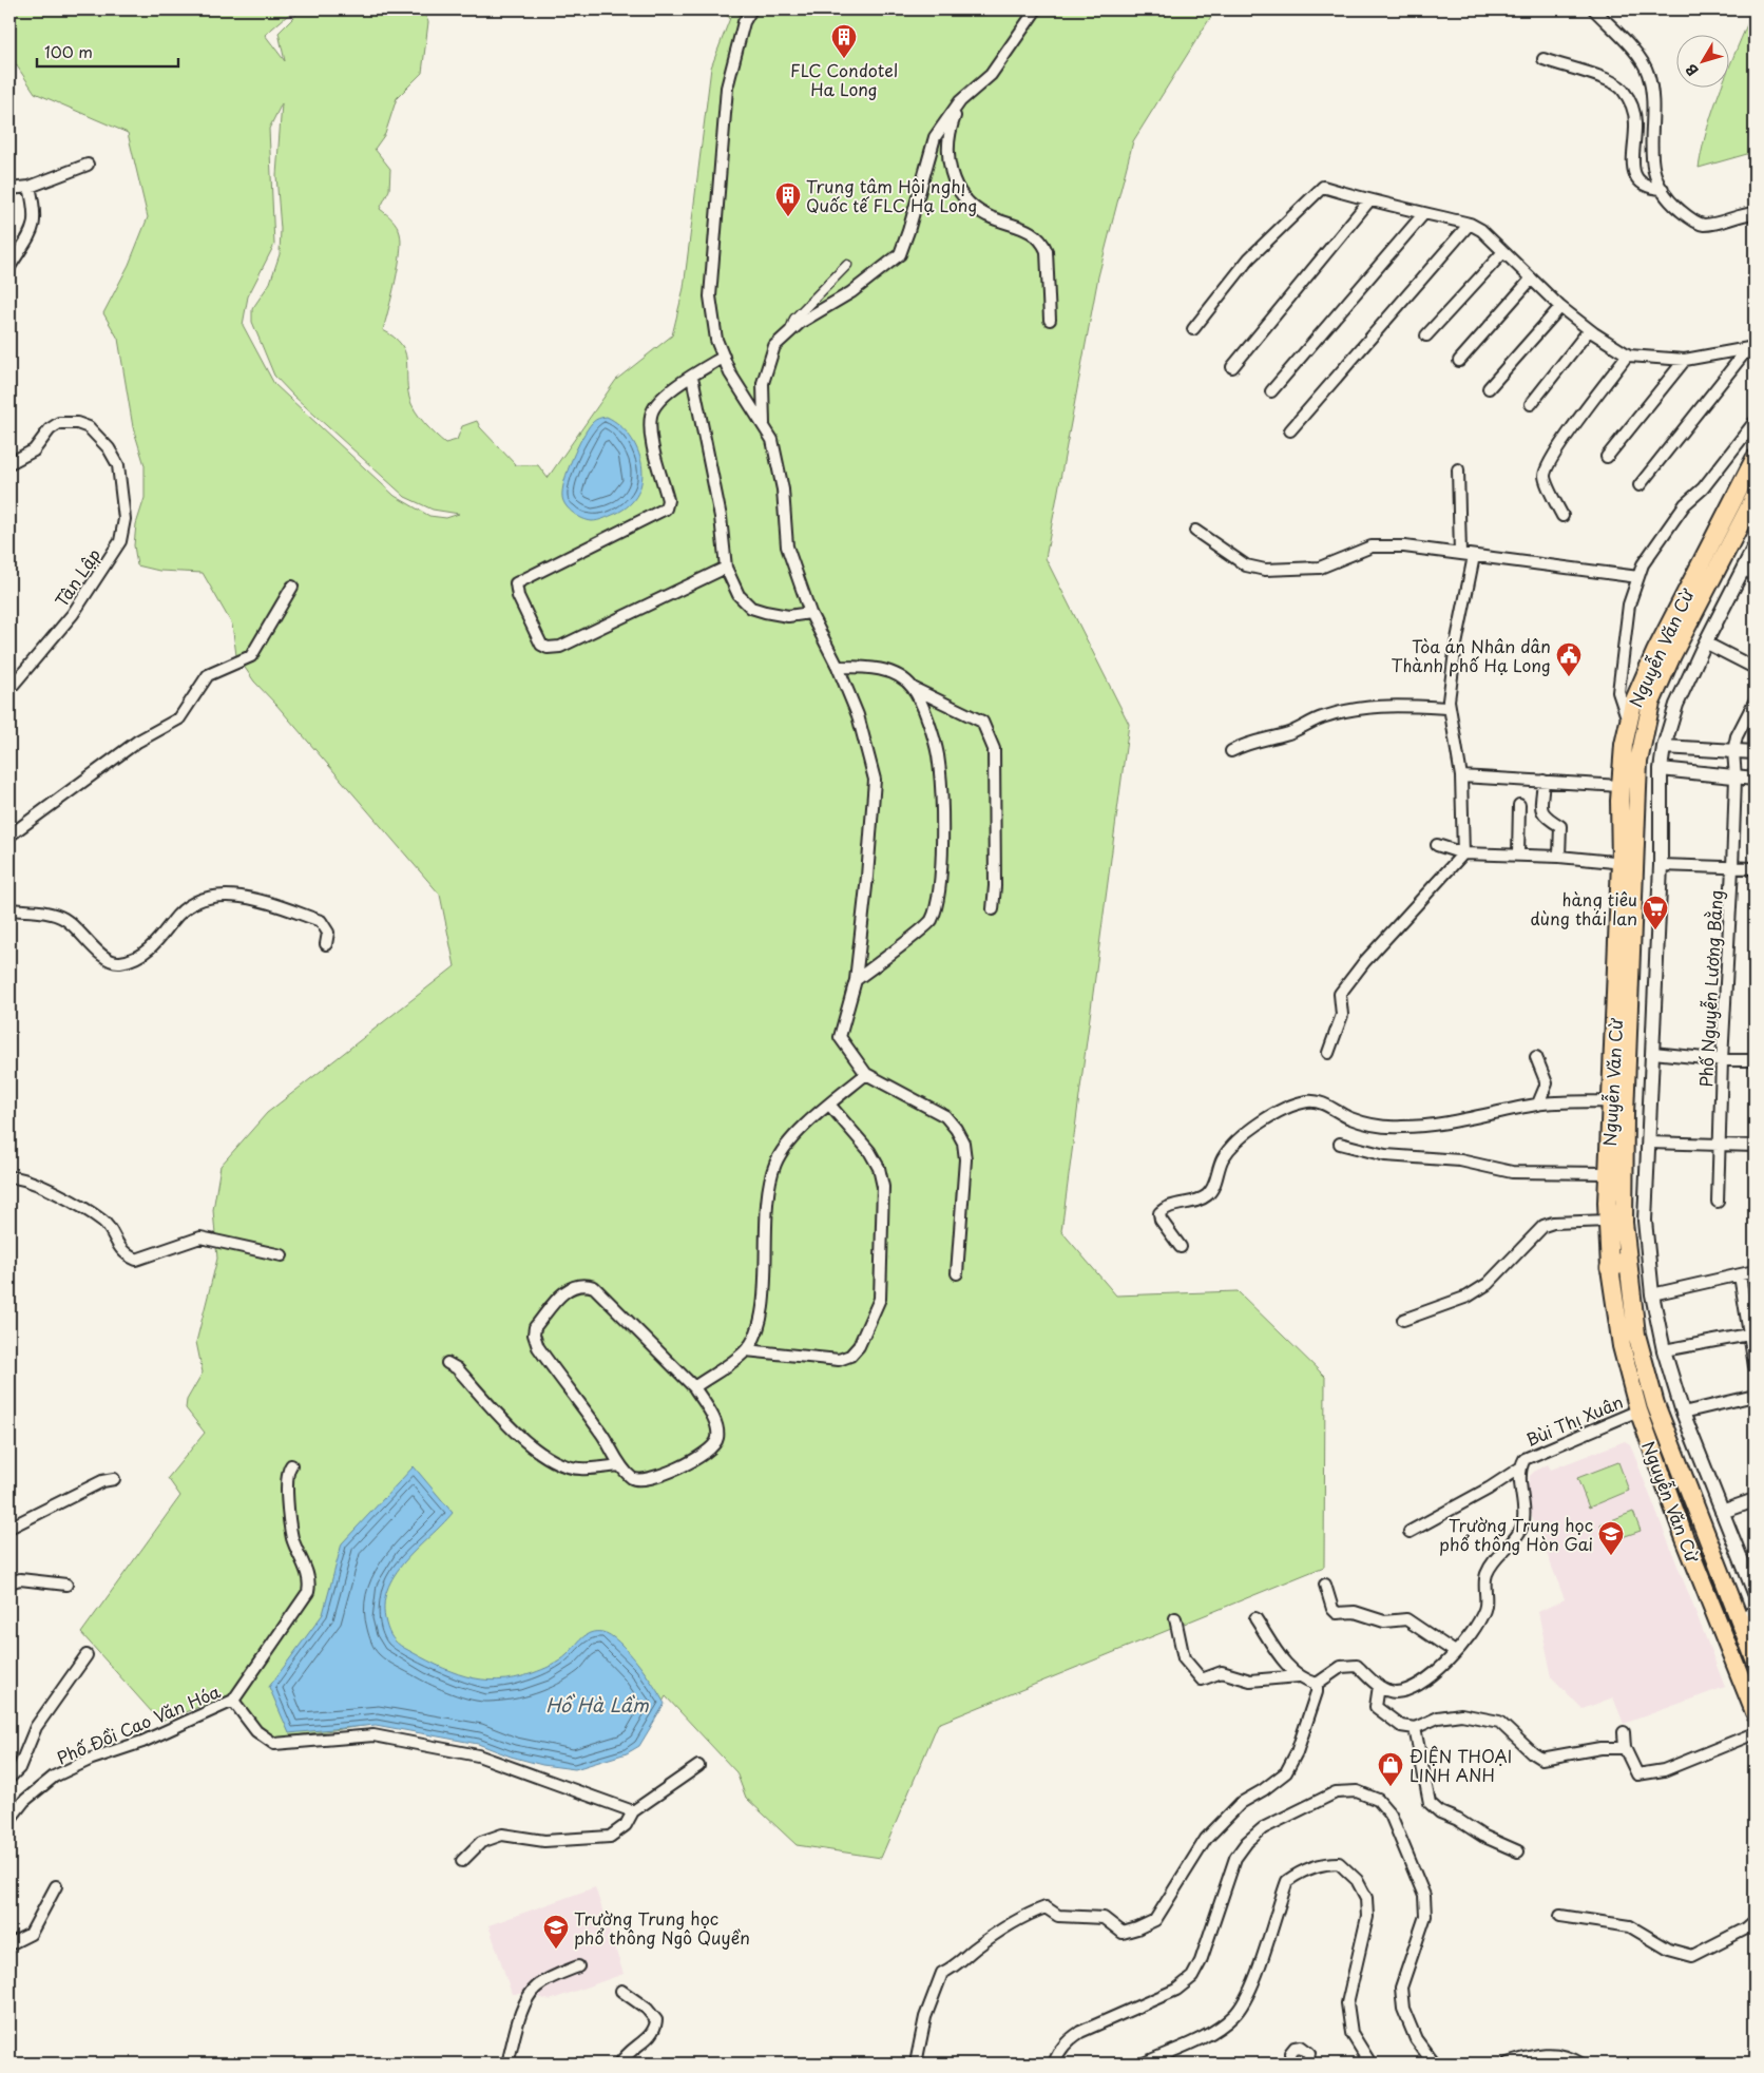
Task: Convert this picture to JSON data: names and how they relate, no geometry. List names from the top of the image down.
{
  "streets": {
    "main road": ["Nguyễn Văn Cừ"],
    "street": [
      "Tân Lập",
      "Phố Nguyễn Lương Bằng",
      "Bùi Thị Xuân",
      "Phố Đồi Cao Văn Hóa"
    ]
  },
  "crossings": [
    ["Nguyễn Văn Cừ", "Bùi Thị Xuân"]
  ],
  "water": ["Hồ Hà Lầm"],
  "places": {
    "building": ["FLC Condotel Ha Long", "Trung tâm Hội nghị Quốc tế FLC Hạ Long"],
    "public building": ["Tòa án Nhân dân Thành phố Hạ Long"],
    "supermarket": ["hàng tiêu dùng thái lan"],
    "school or university": ["Trường Trung học phổ thông Hòn Gai", "Trường Trung học phổ thông Ngô Quyền"],
    "shop": ["ĐIỆN THOẠI LINH ANH"]
  },
  "scale_bar": "100 m",
  "north": "bottom left"
}
